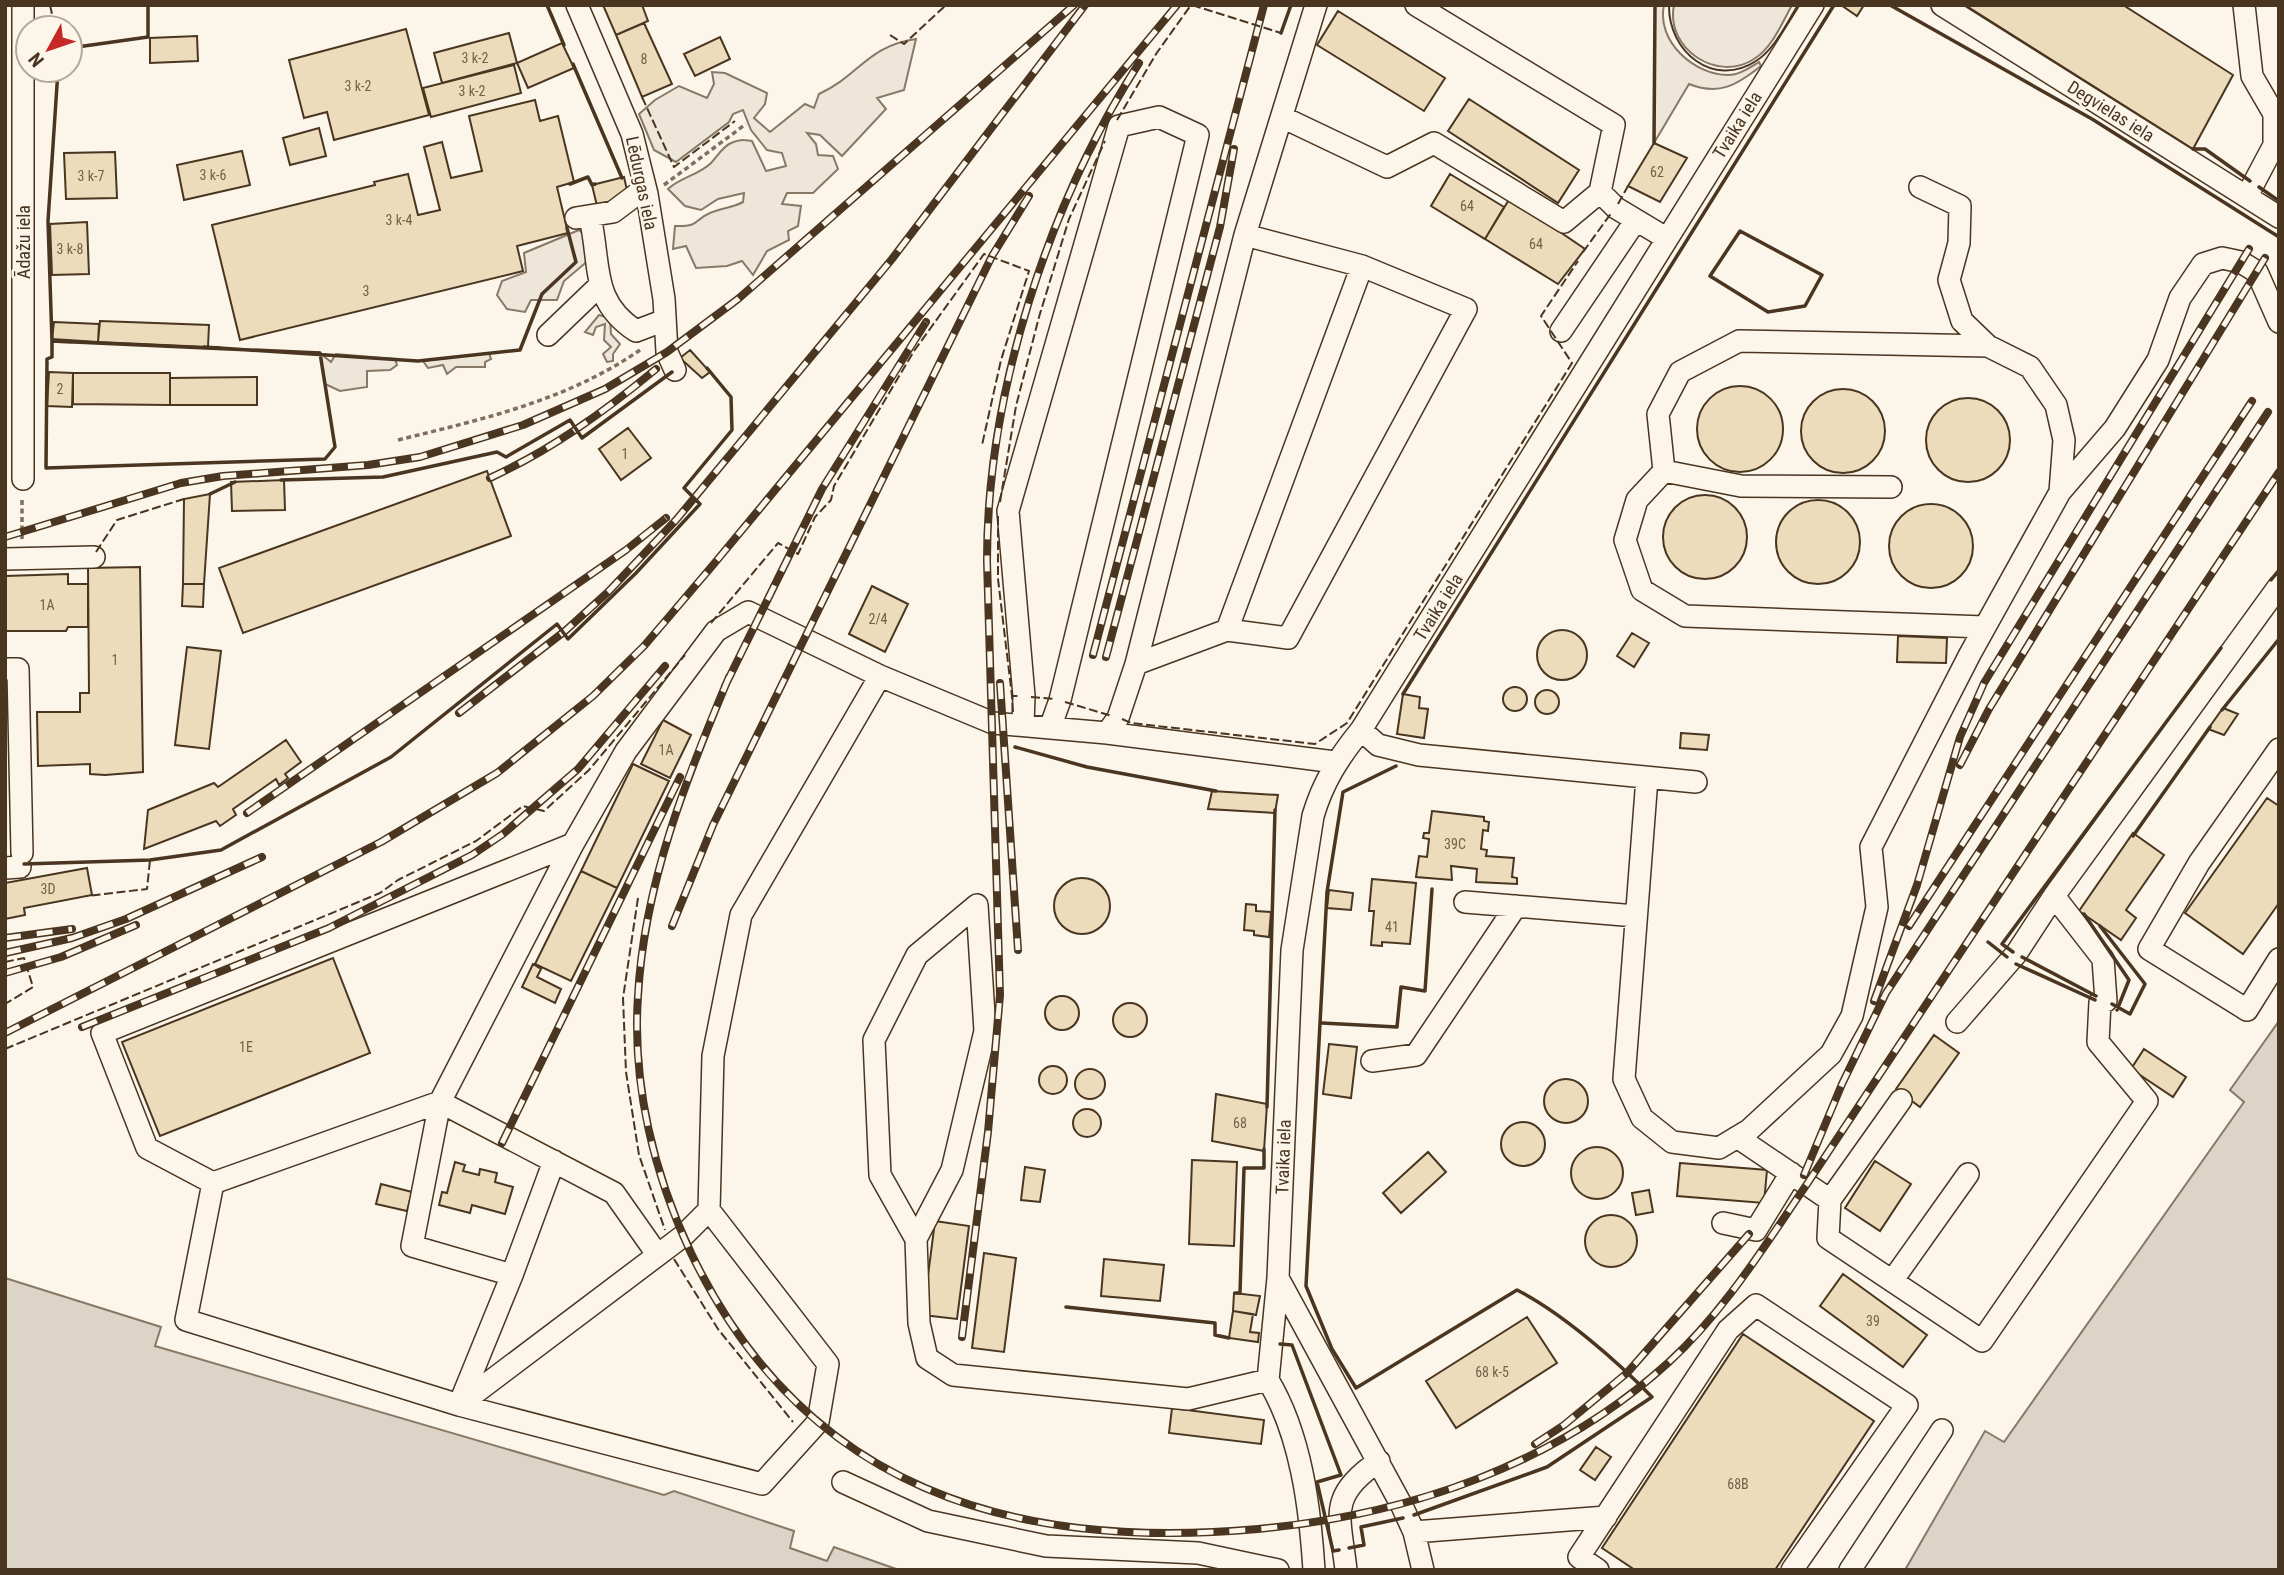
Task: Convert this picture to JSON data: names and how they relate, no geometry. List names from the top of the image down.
{
  "streets": {
    "street": [
      "Degvielas iela",
      "Tvaika iela",
      "Lēdurgas iela",
      "Ādažu iela"
    ]
  },
  "house_numbers": [
    "3 k-2",
    "8",
    "3 k-2",
    "3 k-2",
    "62",
    "3 k-6",
    "3 k-7",
    "64",
    "3 k-4",
    "64",
    "3 k-8",
    "3",
    "2",
    "1",
    "1A",
    "2/4",
    "1",
    "1A",
    "39C",
    "3D",
    "41",
    "1E",
    "68",
    "39",
    "68 k-5",
    "68B"
  ],
  "north": "bottom left"
}
